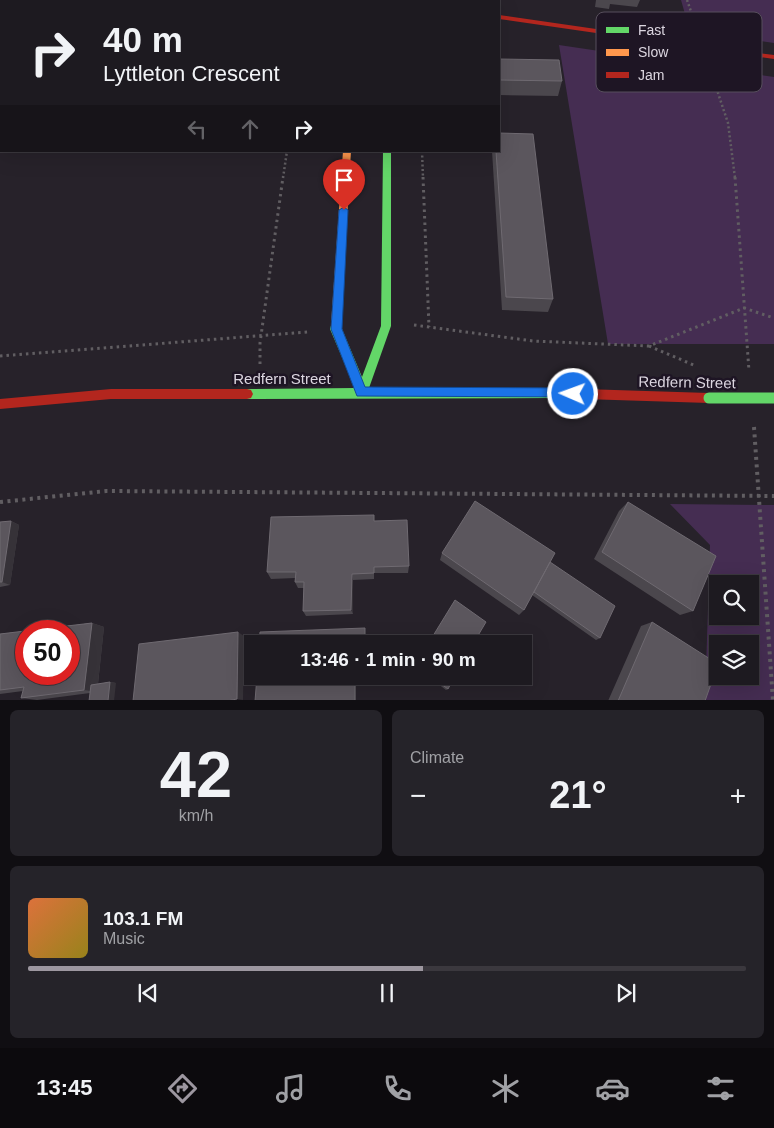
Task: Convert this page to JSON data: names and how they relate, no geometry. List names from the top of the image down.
{
  "streets": {
    "street": ["Redfern Street"]
  },
  "legend": ["Fast", "Slow", "Jam"],
  "page": {
    "turn": ["40 m", "Lyttleton Crescent"],
    "limit": "50",
    "trip": "13:46 · 1 min · 90 m",
    "tile": [
      ["42", "km/h"],
      "Climate"
    ],
    "heat": ["−", "21°", "+"],
    "song": ["103.1 FM", "Music"],
    "tabs": "13:45"
  }
}
